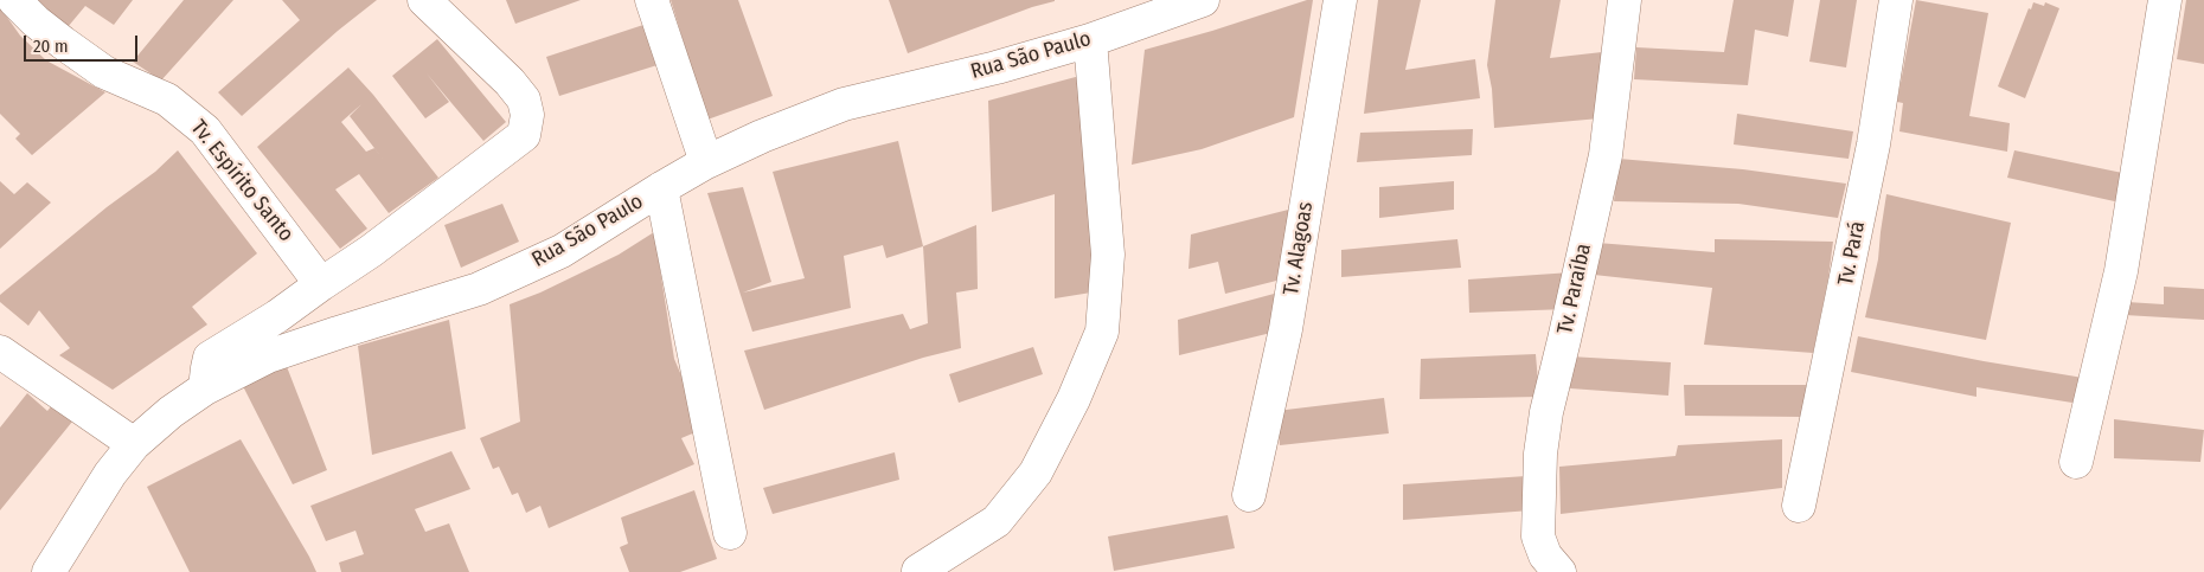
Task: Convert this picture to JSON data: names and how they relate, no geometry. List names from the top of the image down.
{
  "streets": {
    "street": [
      "Rua São Paulo",
      "Tv. Espírito Santo",
      "Tv. Alagoas",
      "Tv. Pará",
      "Tv. Paraíba"
    ]
  },
  "scale_bar": "20 m"
}
